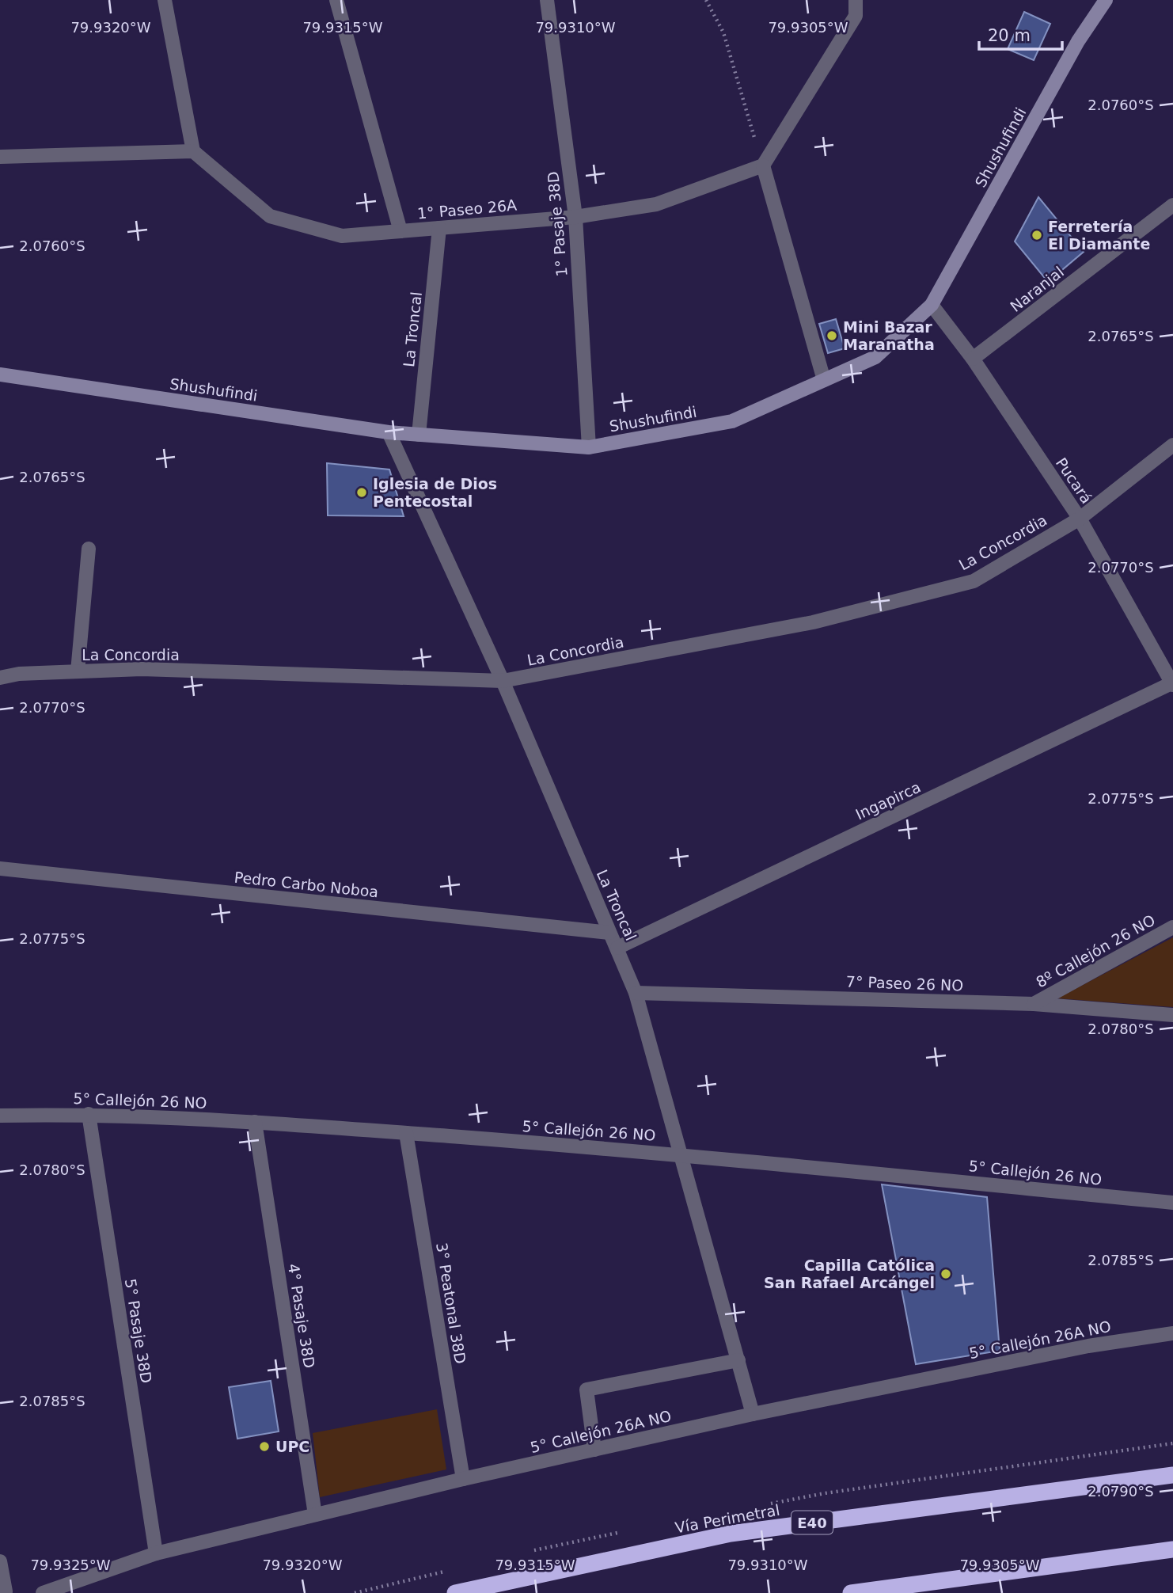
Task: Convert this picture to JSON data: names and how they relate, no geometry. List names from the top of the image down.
{
  "streets": {
    "highway": ["Vía Perimetral", "E40"],
    "street": [
      "Shushufindi",
      "1° Paseo 26A",
      "1° Pasaje 38D",
      "Naranjal",
      "La Troncal",
      "Pucará",
      "La Concordia",
      "Ingapirca",
      "Pedro Carbo Noboa",
      "8º Callejón 26 NO",
      "7° Paseo 26 NO",
      "5° Callejón 26 NO",
      "3° Peatonal 38D",
      "4° Pasaje 38D",
      "5° Pasaje 38D",
      "5° Callejón 26A NO"
    ]
  },
  "crossings": [
    ["Shushufindi", "1° Pasaje 38D"],
    ["Shushufindi", "La Troncal"],
    ["Shushufindi", "Pucará"],
    ["1° Paseo 26A", "1° Pasaje 38D"],
    ["1° Paseo 26A", "La Troncal"],
    ["Naranjal", "Pucará"],
    ["La Troncal", "La Concordia"],
    ["La Troncal", "Ingapirca"],
    ["La Troncal", "Pedro Carbo Noboa"],
    ["La Troncal", "7° Paseo 26 NO"],
    ["La Troncal", "5° Callejón 26 NO"],
    ["La Troncal", "5° Callejón 26A NO"],
    ["Pucará", "La Concordia"],
    ["Pucará", "Ingapirca"],
    ["8º Callejón 26 NO", "7° Paseo 26 NO"],
    ["5° Callejón 26 NO", "3° Peatonal 38D"],
    ["5° Callejón 26 NO", "4° Pasaje 38D"],
    ["5° Callejón 26 NO", "5° Pasaje 38D"],
    ["3° Peatonal 38D", "5° Callejón 26A NO"],
    ["4° Pasaje 38D", "5° Callejón 26A NO"],
    ["5° Pasaje 38D", "5° Callejón 26A NO"]
  ],
  "places": [
    "Ferretería El Diamante",
    "Mini Bazar Maranatha",
    "Iglesia de Dios Pentecostal",
    "Capilla Católica San Rafael Arcángel",
    "UPC"
  ],
  "scale_bar": "20 m",
  "coordinates": [
    "79.9320°W",
    "79.9315°W",
    "79.9310°W",
    "79.9305°W",
    "2.0760°S",
    "2.0765°S",
    "2.0770°S",
    "2.0775°S",
    "2.0780°S",
    "2.0785°S",
    "2.0790°S",
    "79.9325°W"
  ]
}
